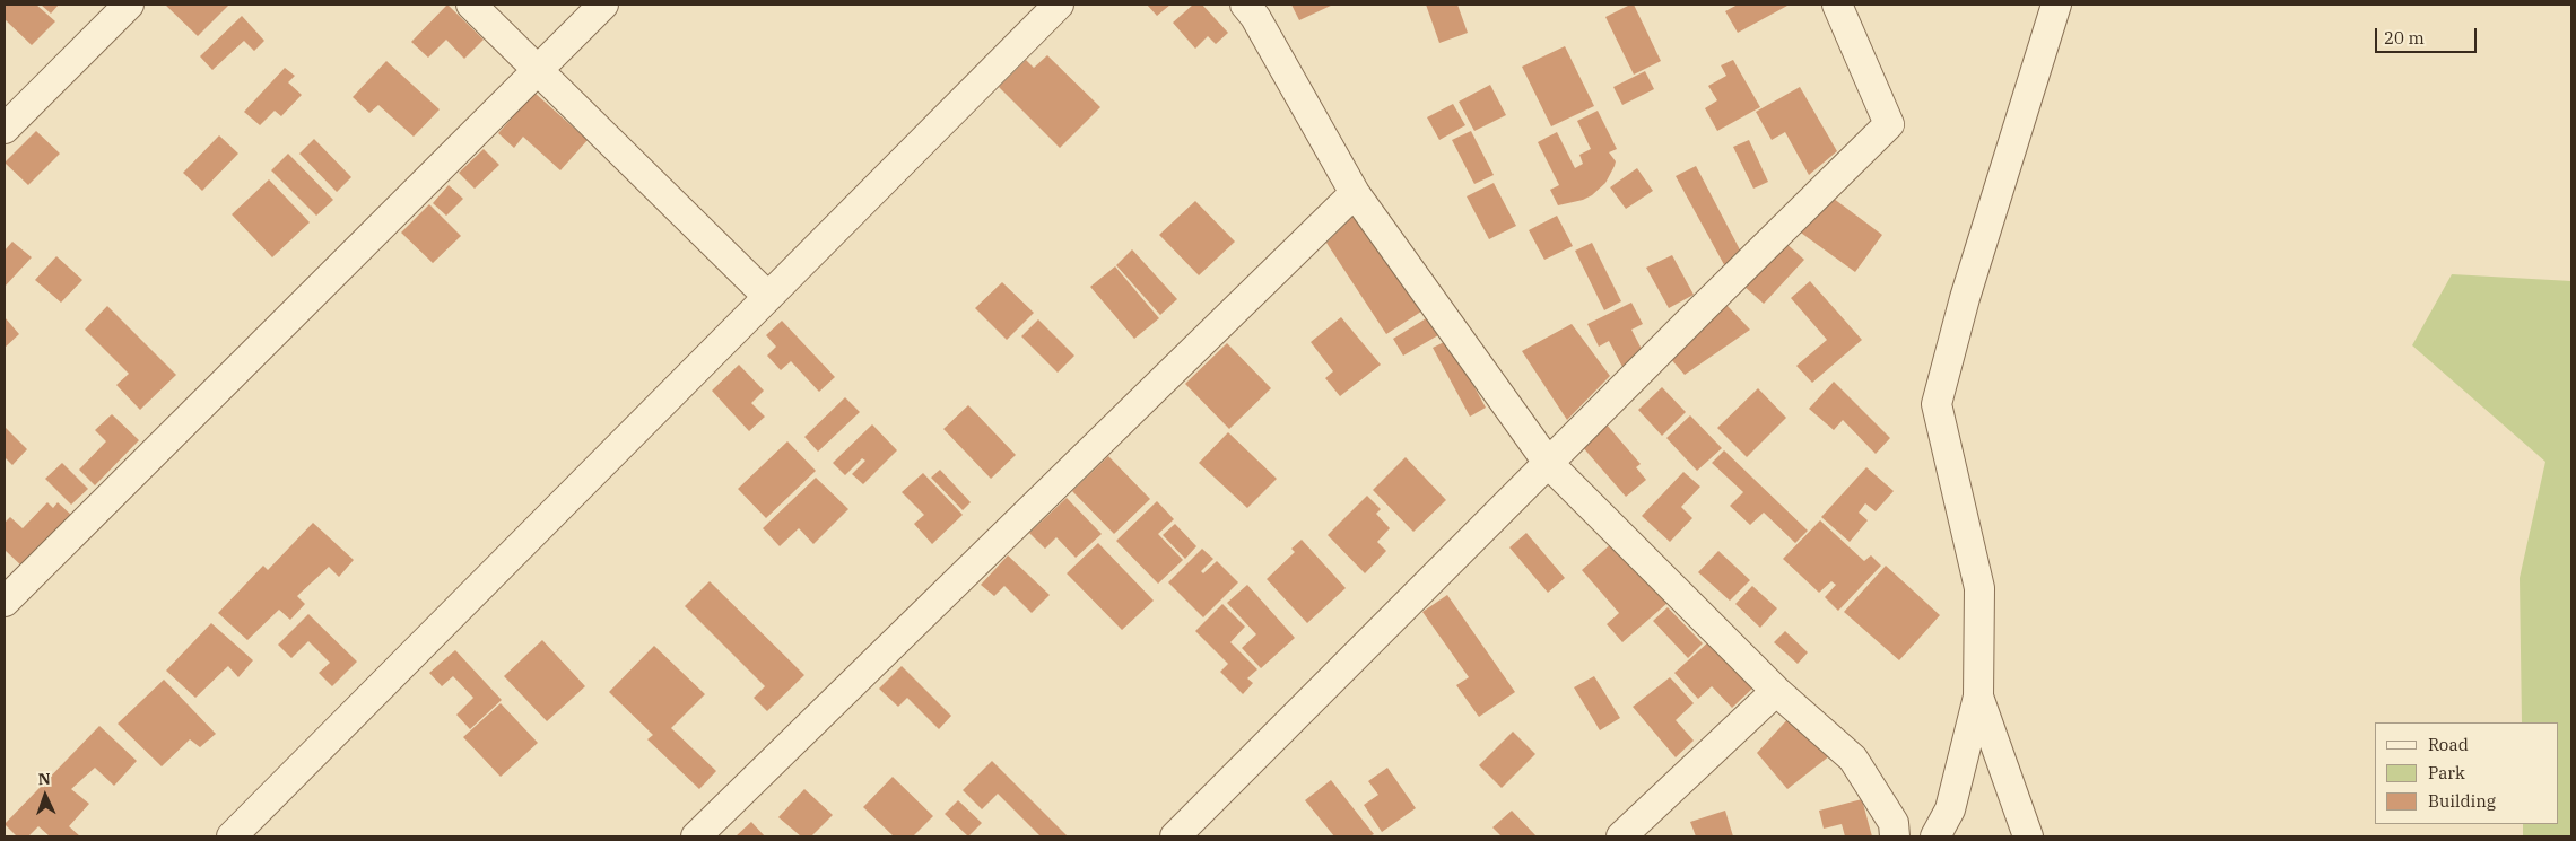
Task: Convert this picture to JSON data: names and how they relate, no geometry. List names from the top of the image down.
{
  "legend": ["Road", "Park", "Building"],
  "scale_bar": "20 m",
  "north": "top"
}
